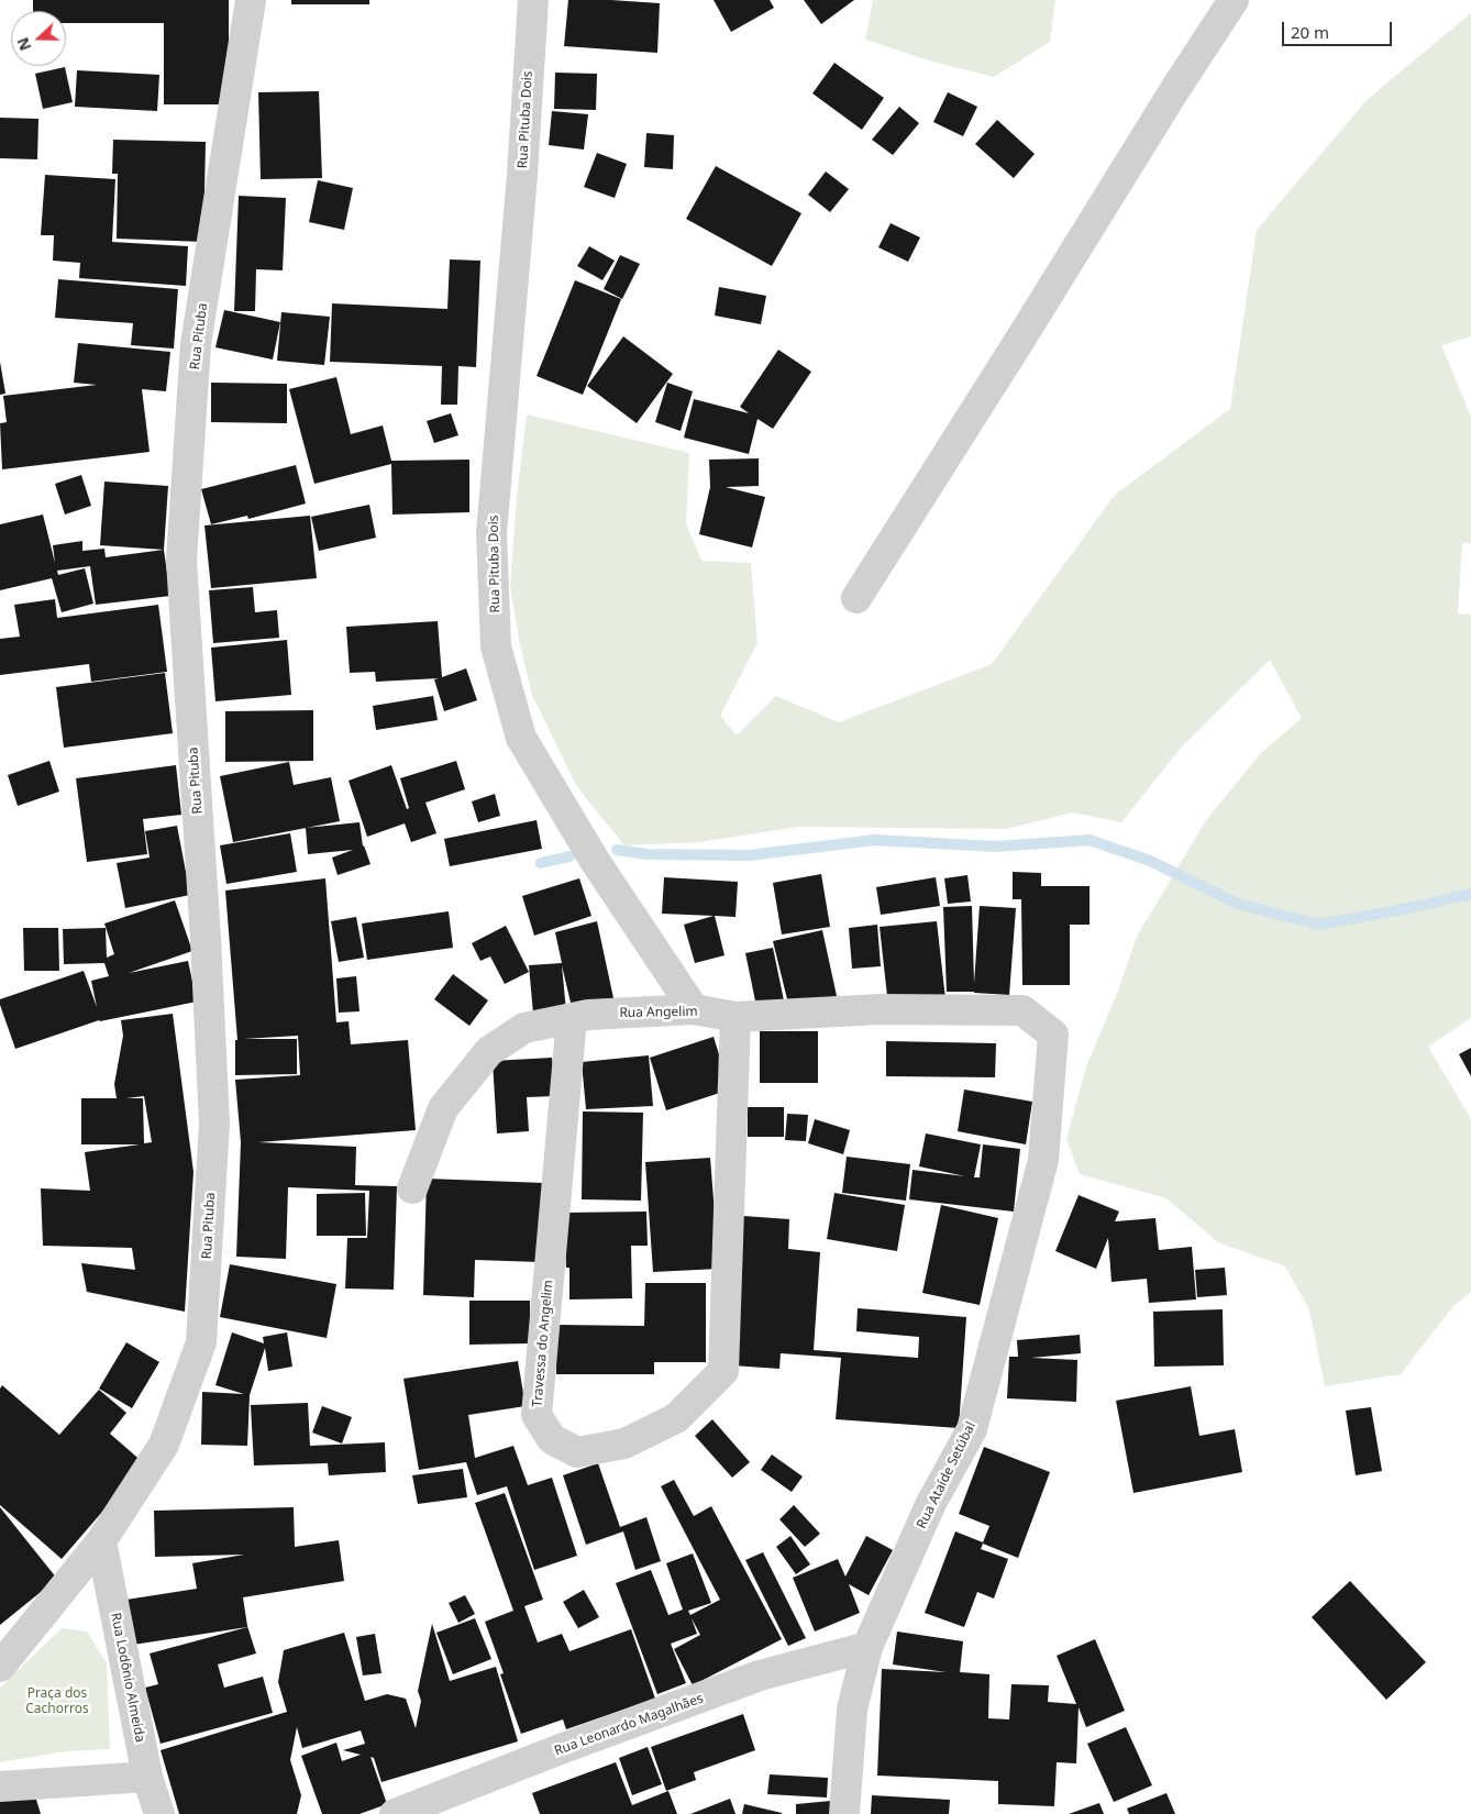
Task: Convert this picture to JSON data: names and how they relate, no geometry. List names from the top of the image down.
{
  "streets": {
    "street": [
      "Rua Pituba Dois",
      "Rua Pituba",
      "Rua Angelim",
      "Travessa do Angelim",
      "Rua Ataíde Setúbal",
      "Rua Lodônio Almeida",
      "Rua Leonardo Magalhães"
    ]
  },
  "crossings": [
    ["Rua Pituba Dois", "Rua Angelim"],
    ["Rua Pituba", "Rua Lodônio Almeida"],
    ["Rua Angelim", "Travessa do Angelim"],
    ["Rua Angelim", "Rua Ataíde Setúbal"],
    ["Rua Ataíde Setúbal", "Rua Leonardo Magalhães"]
  ],
  "parks": ["Praça dos Cachorros"],
  "scale_bar": "20 m",
  "north": "left"
}
